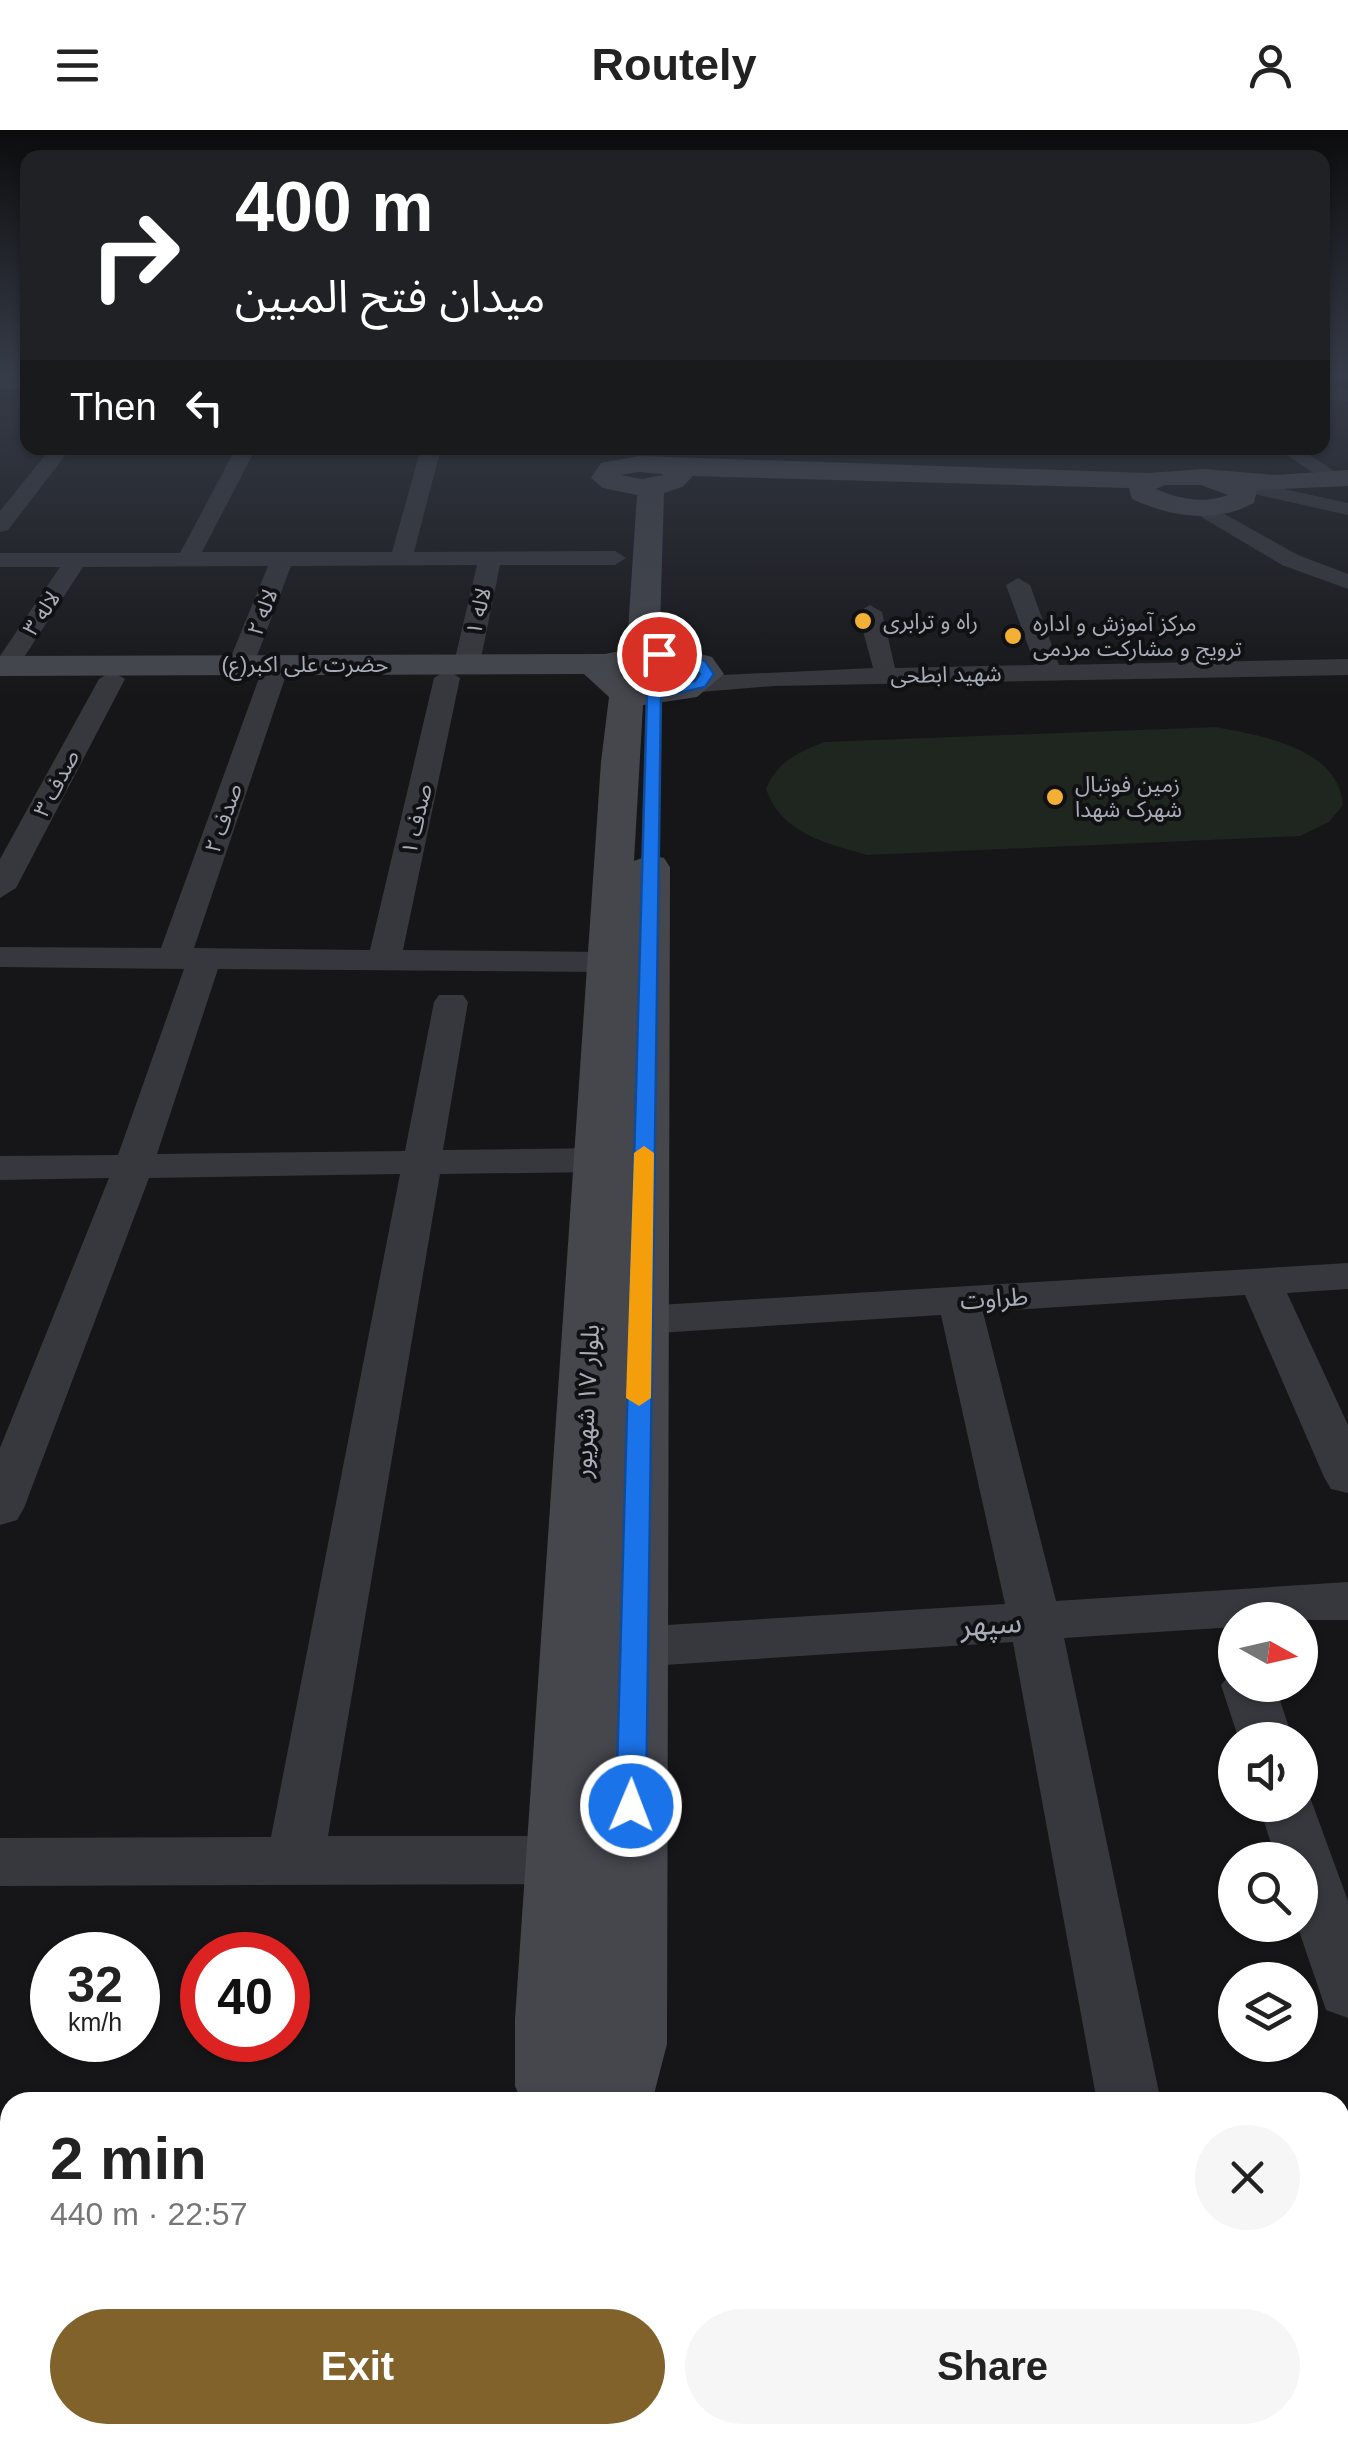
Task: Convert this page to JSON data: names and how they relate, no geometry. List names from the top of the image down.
{
  "streets": {
    "street": [
      "لاله ۱",
      "لاله ۲",
      "لاله ۳",
      "حضرت علی اکبر(ع)",
      "شهید ابطحی",
      "صدف ۳",
      "صدف ۲",
      "صدف ۱",
      "طراوت",
      "بلوار ۱۷ شهریور",
      "سپهر"
    ]
  },
  "crossings": [
    ["لاله ۱", "حضرت علی اکبر(ع)"],
    ["لاله ۱", "صدف ۱"],
    ["لاله ۲", "حضرت علی اکبر(ع)"],
    ["لاله ۳", "حضرت علی اکبر(ع)"],
    ["حضرت علی اکبر(ع)", "شهید ابطحی"],
    ["حضرت علی اکبر(ع)", "صدف ۳"],
    ["حضرت علی اکبر(ع)", "صدف ۲"],
    ["حضرت علی اکبر(ع)", "صدف ۱"],
    ["حضرت علی اکبر(ع)", "بلوار ۱۷ شهریور"],
    ["شهید ابطحی", "بلوار ۱۷ شهریور"],
    ["طراوت", "بلوار ۱۷ شهریور"],
    ["بلوار ۱۷ شهریور", "سپهر"]
  ],
  "places": ["راه و ترابری", "مرکز آموزش و اداره ترویج و مشارکت مردمی", "زمین فوتبال شهرک شهدا"],
  "north": "right",
  "page": {
    "header": "Routely",
    "turn": ["400 m", "میدان فتح المبین"],
    "then": "Then",
    "speed": "32 km/h",
    "limit": "40",
    "heading": ["2 min", "440 m · 22:57"],
    "buttons": ["Exit", "Share"]
  }
}
